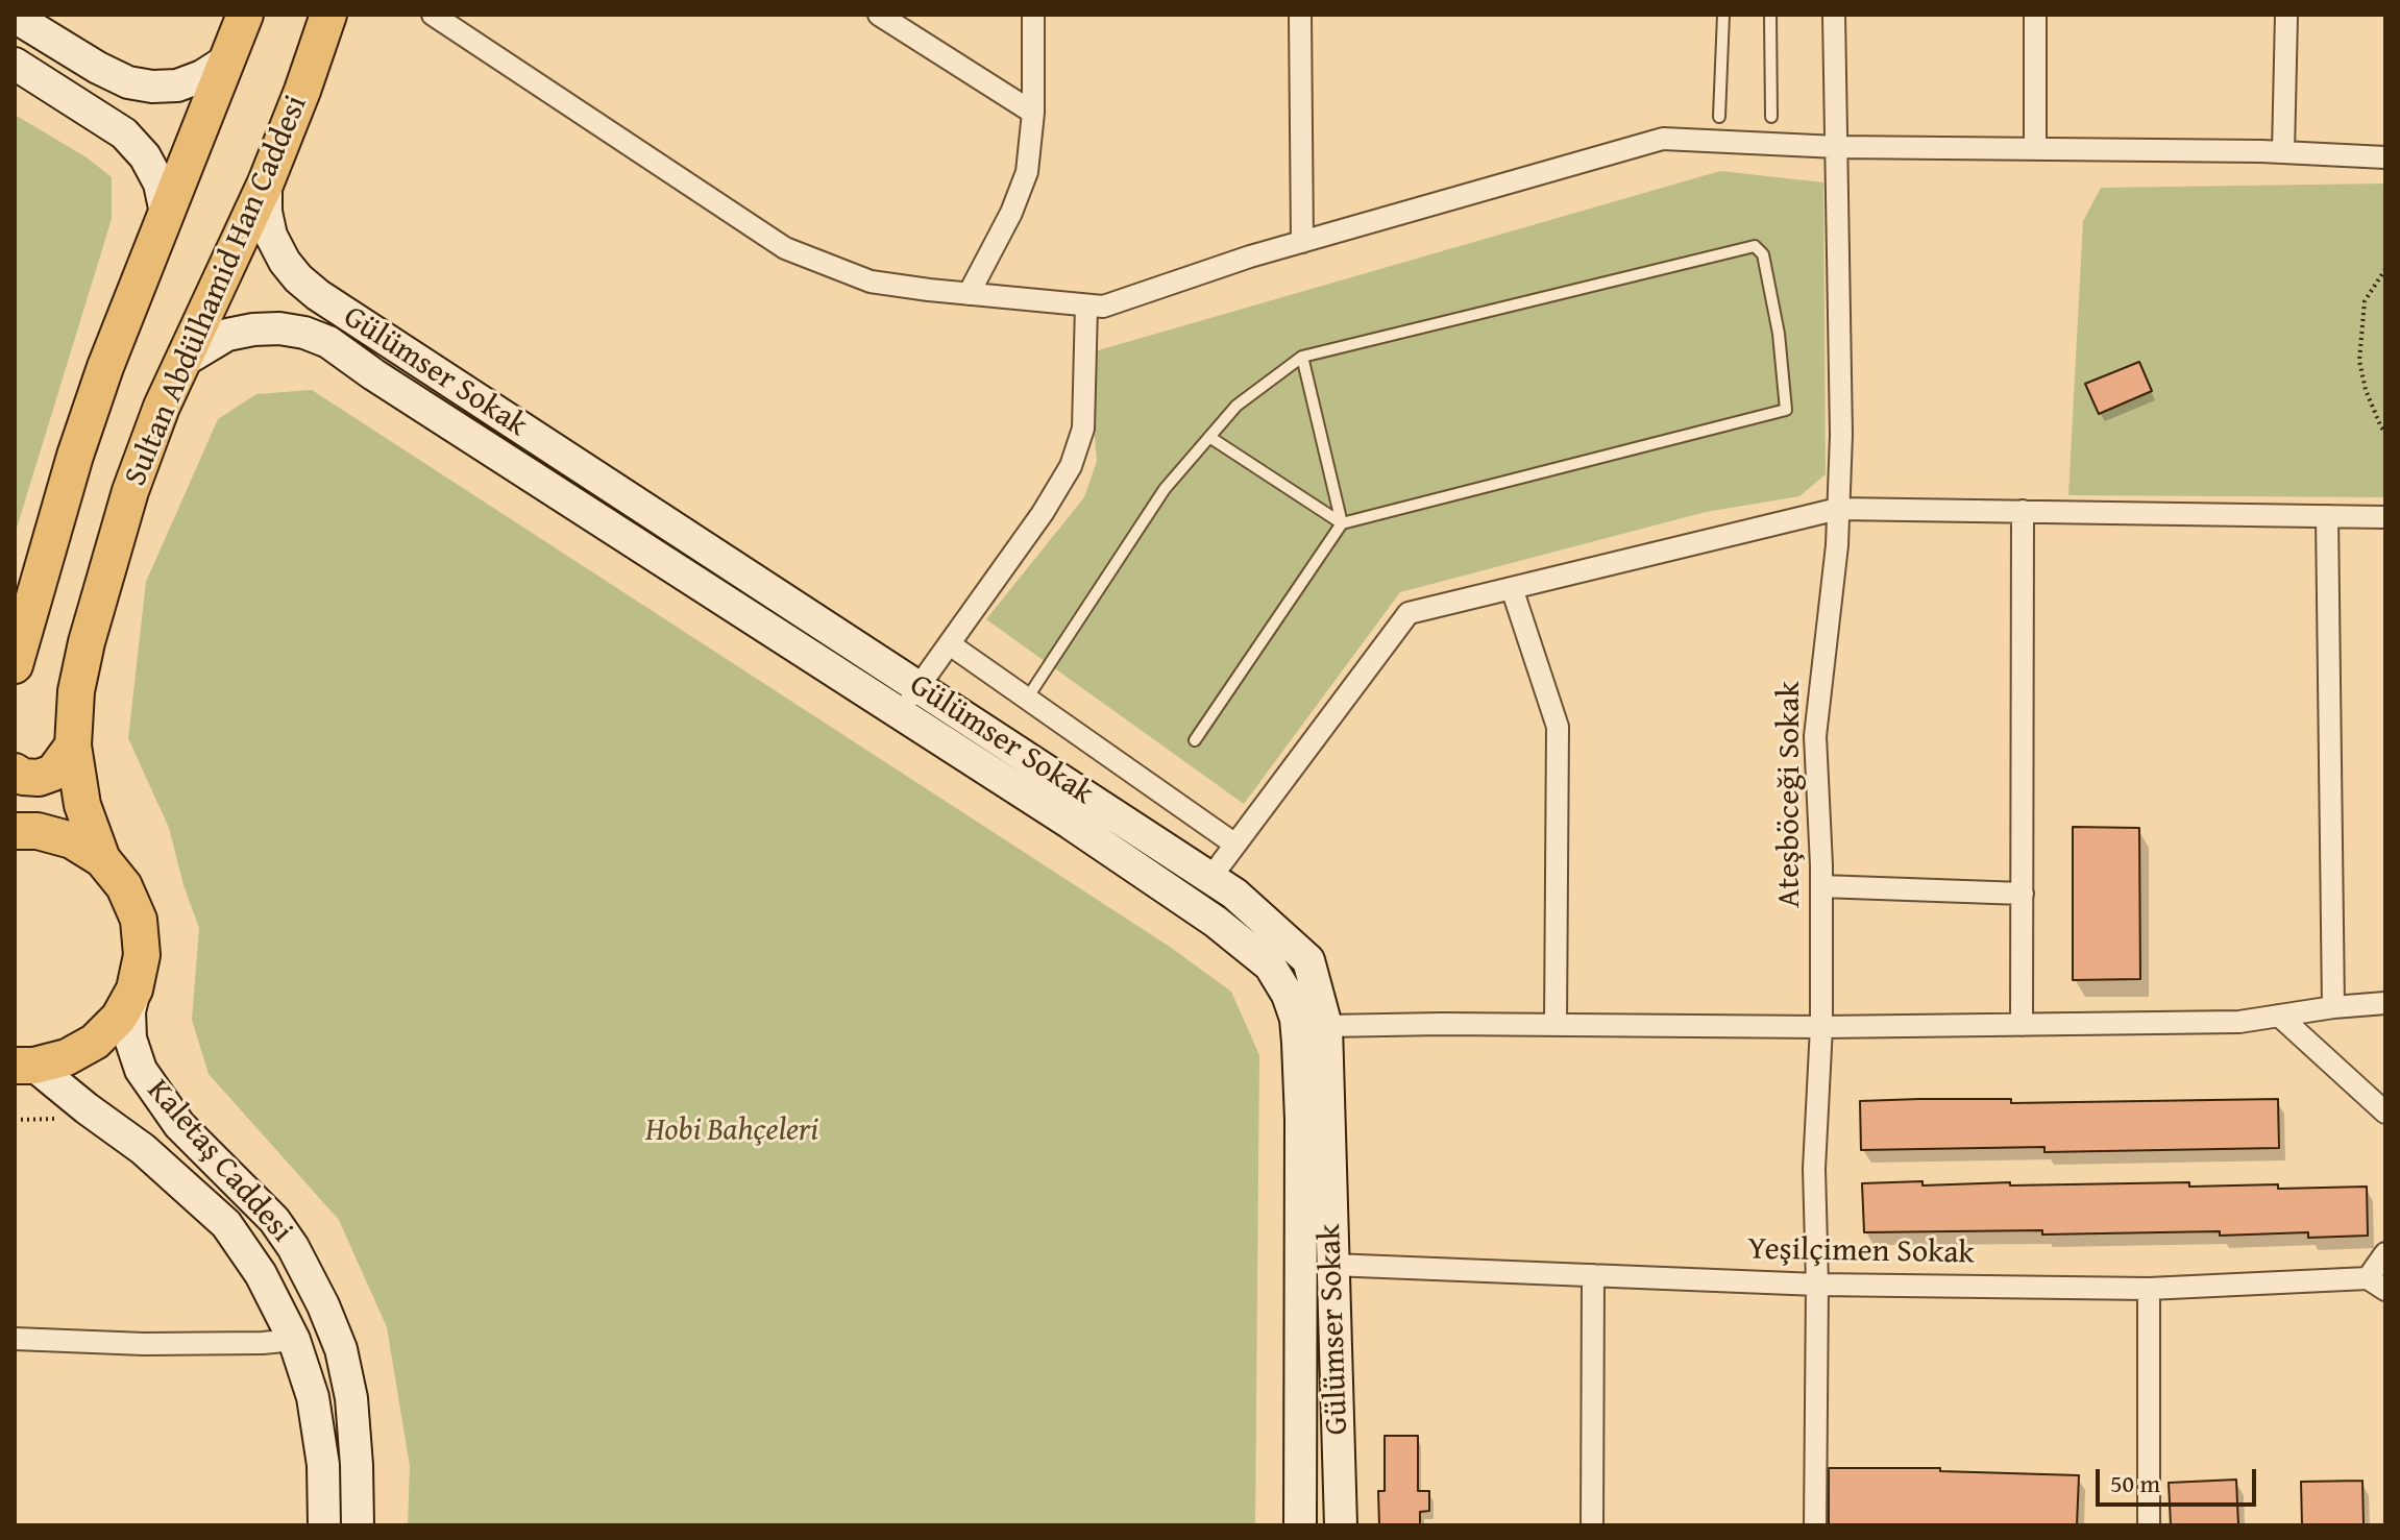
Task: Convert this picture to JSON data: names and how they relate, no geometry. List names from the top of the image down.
{
  "streets": {
    "main road": ["Sultan Abdülhamid Han Caddesi"],
    "street": [
      "Gülümser Sokak",
      "Ateşböceği Sokak",
      "Kaletaş Caddesi",
      "Yeşilçimen Sokak"
    ]
  },
  "crossings": [
    ["Sultan Abdülhamid Han Caddesi", "Gülümser Sokak"],
    ["Gülümser Sokak", "Yeşilçimen Sokak"],
    ["Ateşböceği Sokak", "Yeşilçimen Sokak"]
  ],
  "parks": ["Hobi Bahçeleri"],
  "scale_bar": "50 m"
}
